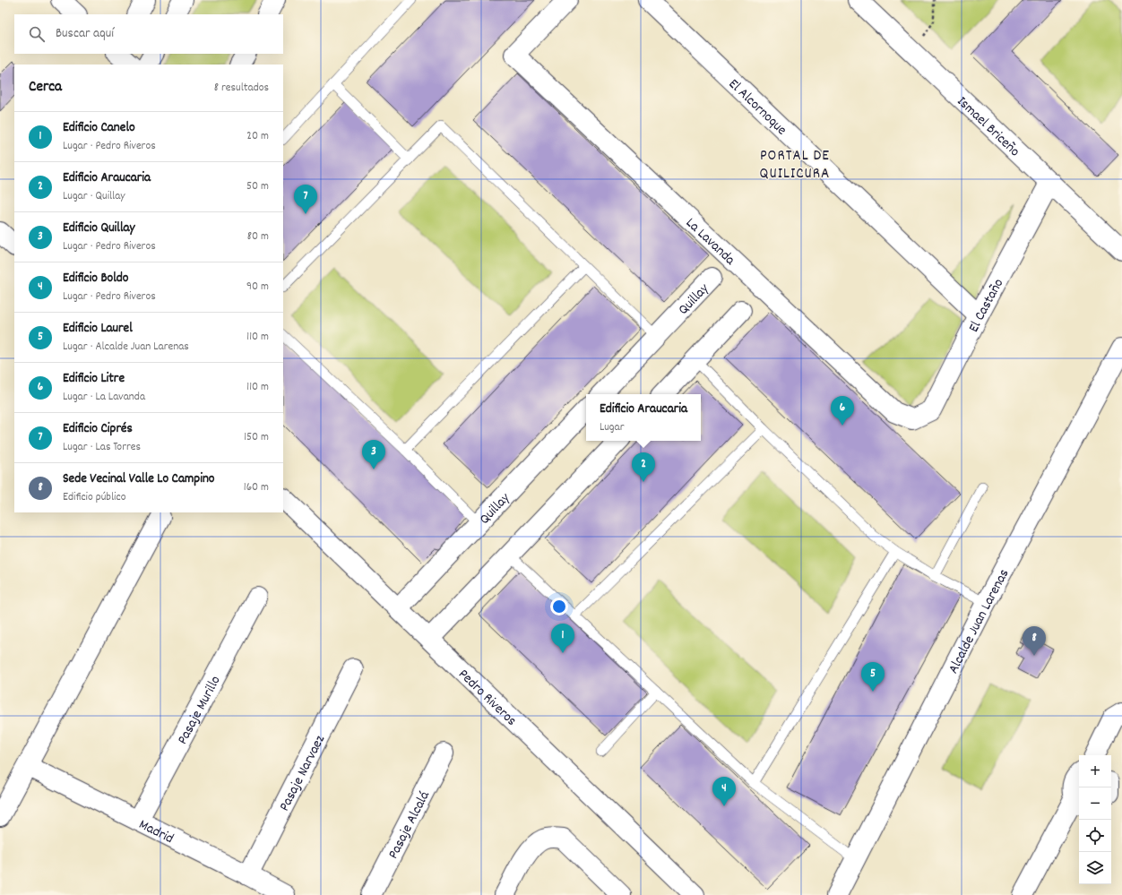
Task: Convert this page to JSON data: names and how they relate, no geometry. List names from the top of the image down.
{
  "streets": {
    "street": [
      "El Alcornoque",
      "Ismael Briceño",
      "La Lavanda",
      "Quillay",
      "El Castaño",
      "Alcalde Juan Larenas",
      "Pedro Riveros",
      "Pasaje Murillo",
      "Pasaje Narvaez",
      "Pasaje Alcalá",
      "Madrid"
    ]
  },
  "crossings": [
    ["El Alcornoque", "El Castaño"],
    ["Ismael Briceño", "El Castaño"],
    ["La Lavanda", "El Castaño"],
    ["Quillay", "Pedro Riveros"],
    ["Pasaje Murillo", "Madrid"],
    ["Pasaje Narvaez", "Madrid"]
  ],
  "districts": ["PORTAL DE QUILICURA"],
  "page": {
    "search": "Buscar aquí",
    "heading": ["Cerca", "8 resultados"],
    "list": [
      {
        "mark": "1",
        "name": "Edificio Canelo",
        "note": "Lugar · Pedro Riveros",
        "value": "20 m"
      },
      {
        "mark": "2",
        "name": "Edificio Araucaria",
        "note": "Lugar · Quillay",
        "value": "50 m"
      },
      {
        "mark": "3",
        "name": "Edificio Quillay",
        "note": "Lugar · Pedro Riveros",
        "value": "80 m"
      },
      {
        "mark": "4",
        "name": "Edificio Boldo",
        "note": "Lugar · Pedro Riveros",
        "value": "90 m"
      },
      {
        "mark": "5",
        "name": "Edificio Laurel",
        "note": "Lugar · Alcalde Juan Larenas",
        "value": "110 m"
      },
      {
        "mark": "6",
        "name": "Edificio Litre",
        "note": "Lugar · La Lavanda",
        "value": "110 m"
      },
      {
        "mark": "7",
        "name": "Edificio Ciprés",
        "note": "Lugar · Las Torres",
        "value": "150 m"
      },
      {
        "mark": "8",
        "name": "Sede Vecinal Valle Lo Campino",
        "note": "Edificio público",
        "value": "160 m"
      }
    ],
    "pins": [
      "7",
      "6",
      "3",
      "2",
      "1",
      "8",
      "5",
      "4"
    ],
    "popup": ["Edificio Araucaria", "Lugar"],
    "map_buttons": ["+", "−"]
  }
}
